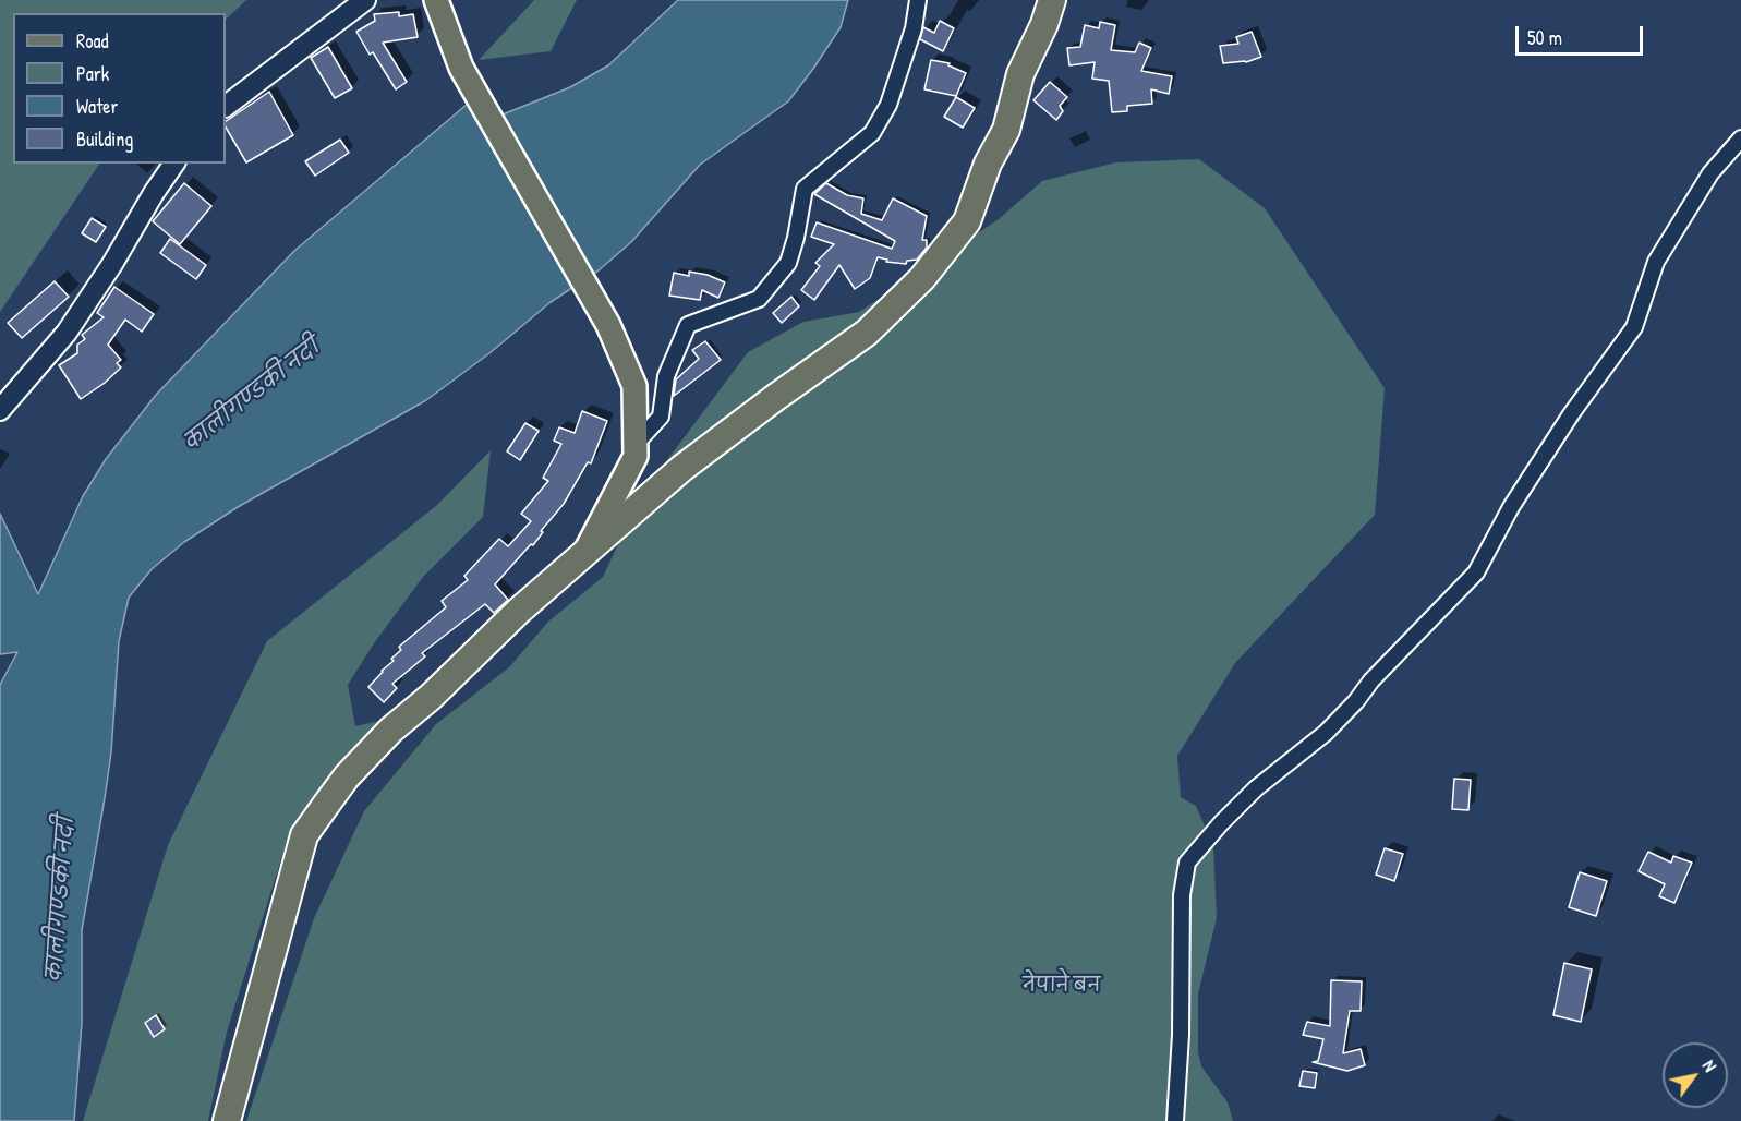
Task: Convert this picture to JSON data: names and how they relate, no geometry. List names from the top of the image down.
{
  "water": ["कालीगण्डकी नदी"],
  "parks": ["नेपाने बन"],
  "legend": [
    "Road",
    "Park",
    "Water",
    "Building"
  ],
  "scale_bar": "50 m",
  "north": "top right"
}
